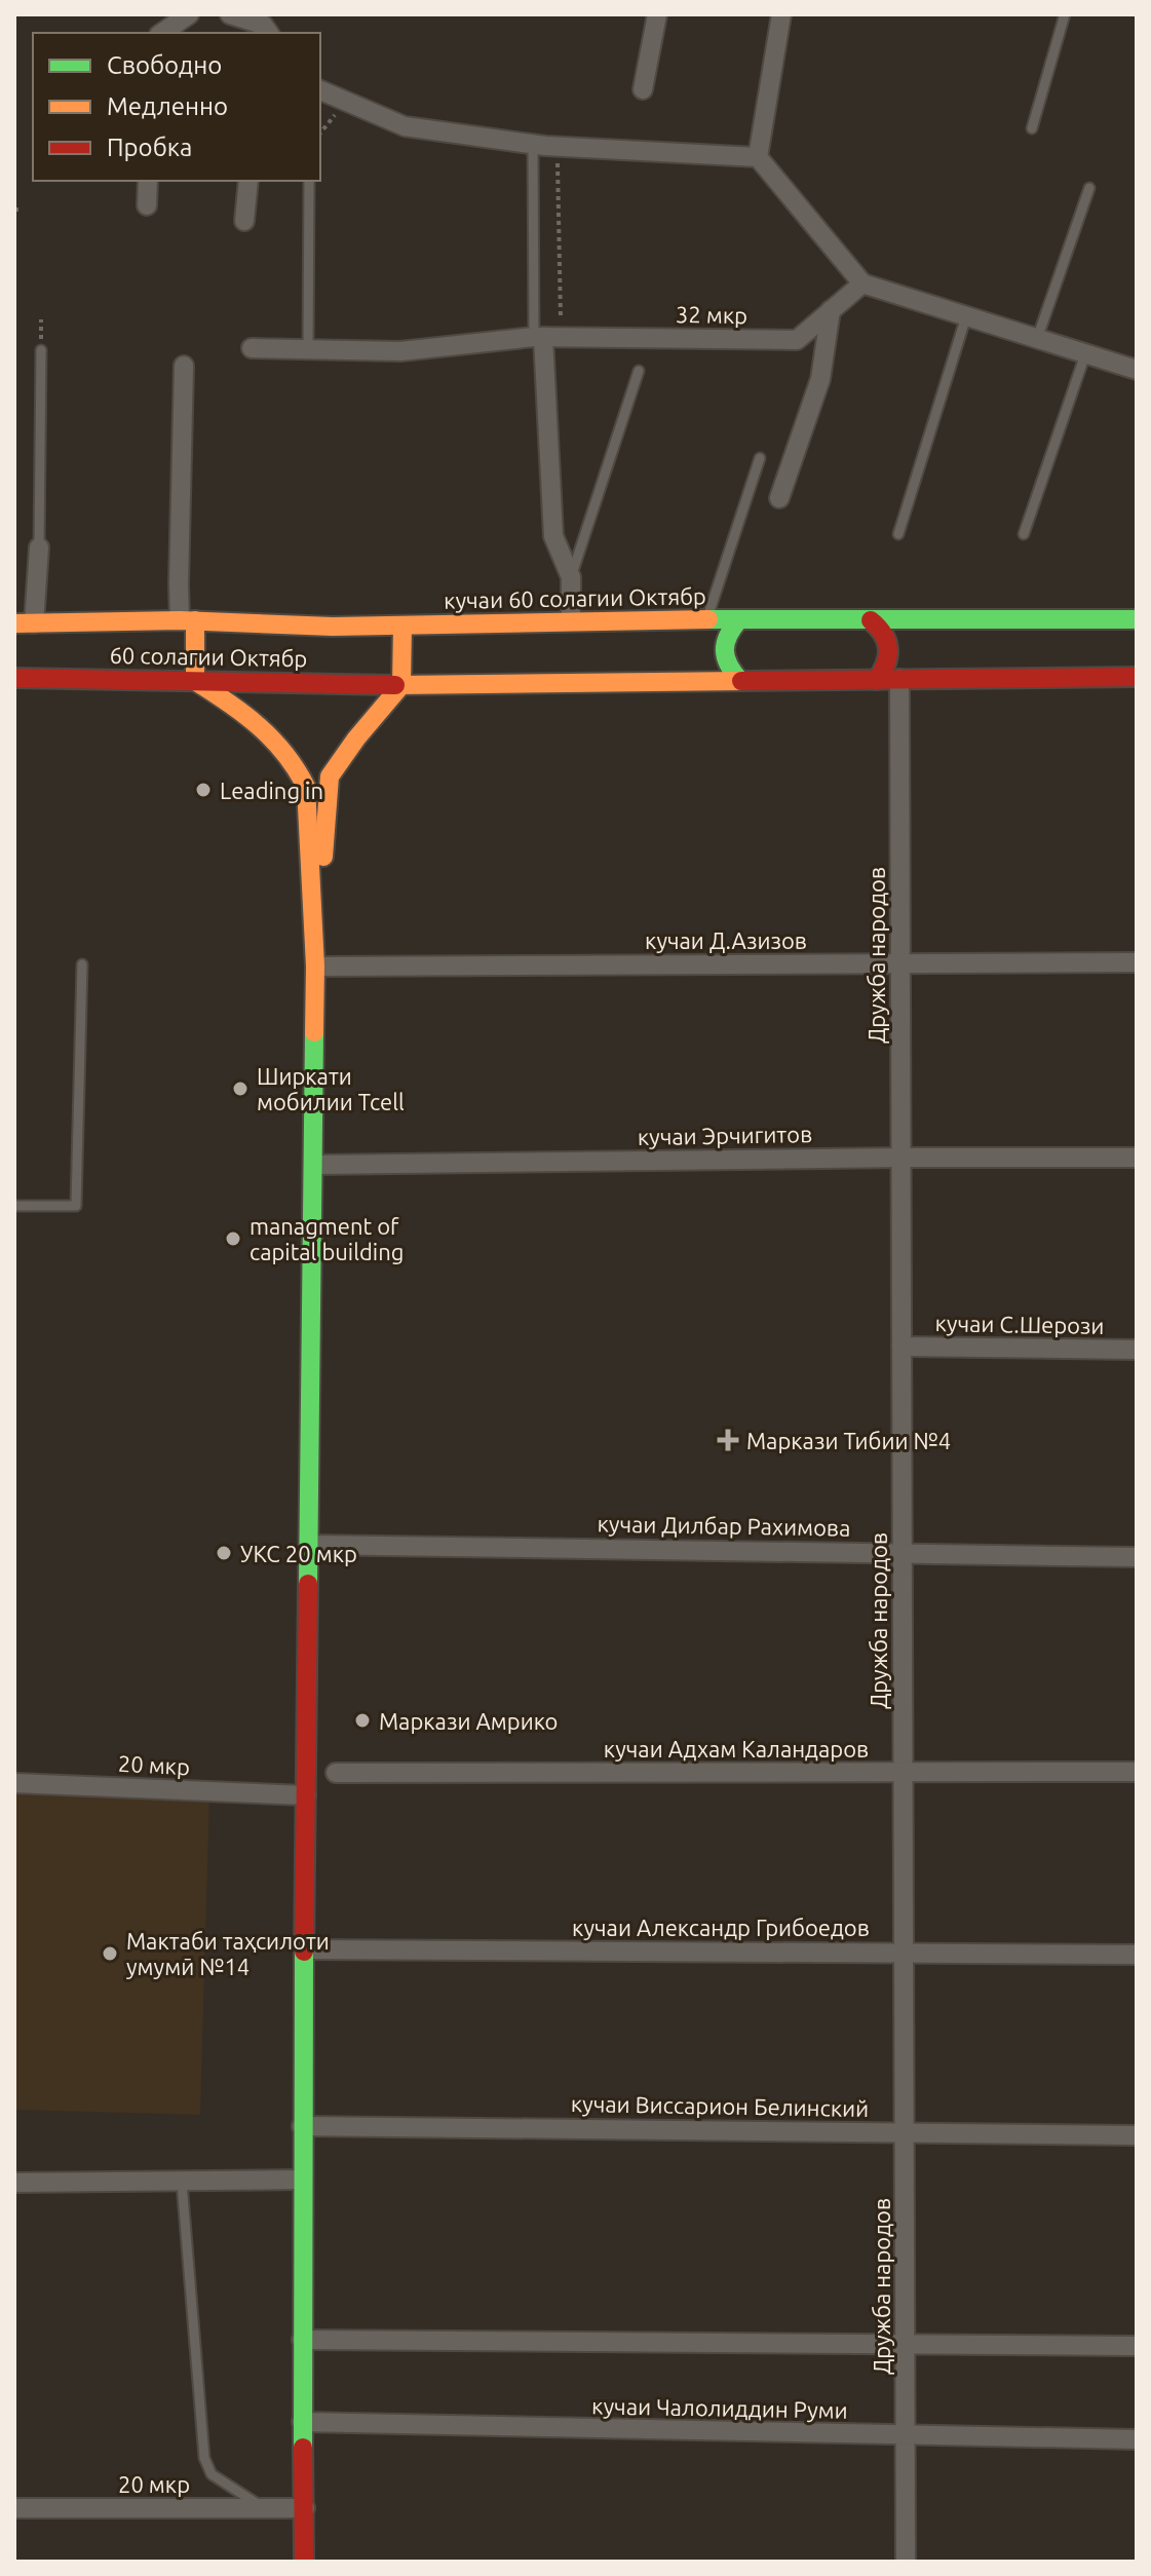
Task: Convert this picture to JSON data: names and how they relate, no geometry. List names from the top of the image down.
{
  "streets": {
    "main road": ["кучаи 60 солагии Октябр", "60 солагии Октябр"],
    "street": [
      "32 мкр",
      "кучаи Д.Азизов",
      "Дружба народов",
      "кучаи Эрчигитов",
      "кучаи С.Шерози",
      "кучаи Дилбар Рахимова",
      "кучаи Адхам Каландаров",
      "20 мкр",
      "кучаи Александр Грибоедов",
      "кучаи Виссарион Белинский",
      "кучаи Чалолиддин Руми"
    ]
  },
  "crossings": [
    ["кучаи Д.Азизов", "Дружба народов"],
    ["Дружба народов", "кучаи Эрчигитов"],
    ["Дружба народов", "кучаи С.Шерози"],
    ["Дружба народов", "кучаи Дилбар Рахимова"],
    ["Дружба народов", "кучаи Адхам Каландаров"],
    ["Дружба народов", "кучаи Александр Грибоедов"],
    ["Дружба народов", "кучаи Виссарион Белинский"],
    ["Дружба народов", "кучаи Чалолиддин Руми"]
  ],
  "places": {
    "other": [
      "Leading in",
      "Ширкати мобилии Tcell",
      "managment of capital building",
      "УКС 20 мкр",
      "Маркази Амрико",
      "Мактаби таҳсилоти умумӣ №14"
    ],
    "health": ["Маркази Тибии №4"]
  },
  "legend": ["Свободно", "Медленно", "Пробка"]
}
